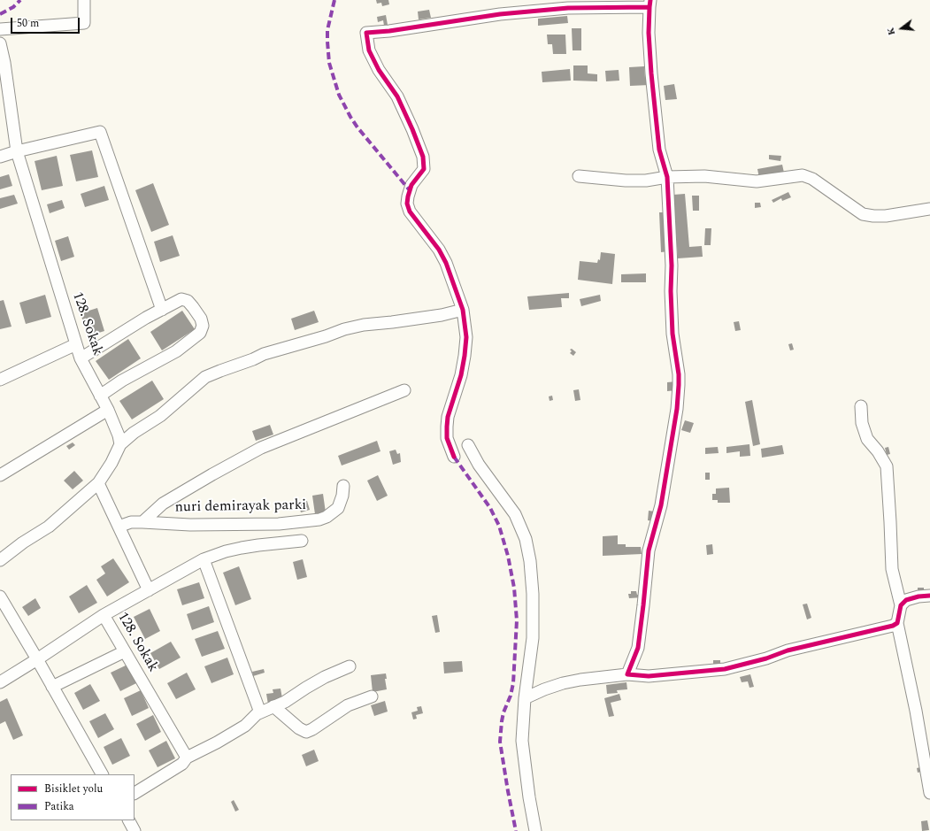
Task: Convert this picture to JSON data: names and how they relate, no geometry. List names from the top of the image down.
{
  "streets": {
    "street": ["128. Sokak", "nuri demirayak parki"]
  },
  "legend": ["Bisiklet yolu", "Patika"],
  "scale_bar": "50 m",
  "north": "left"
}
